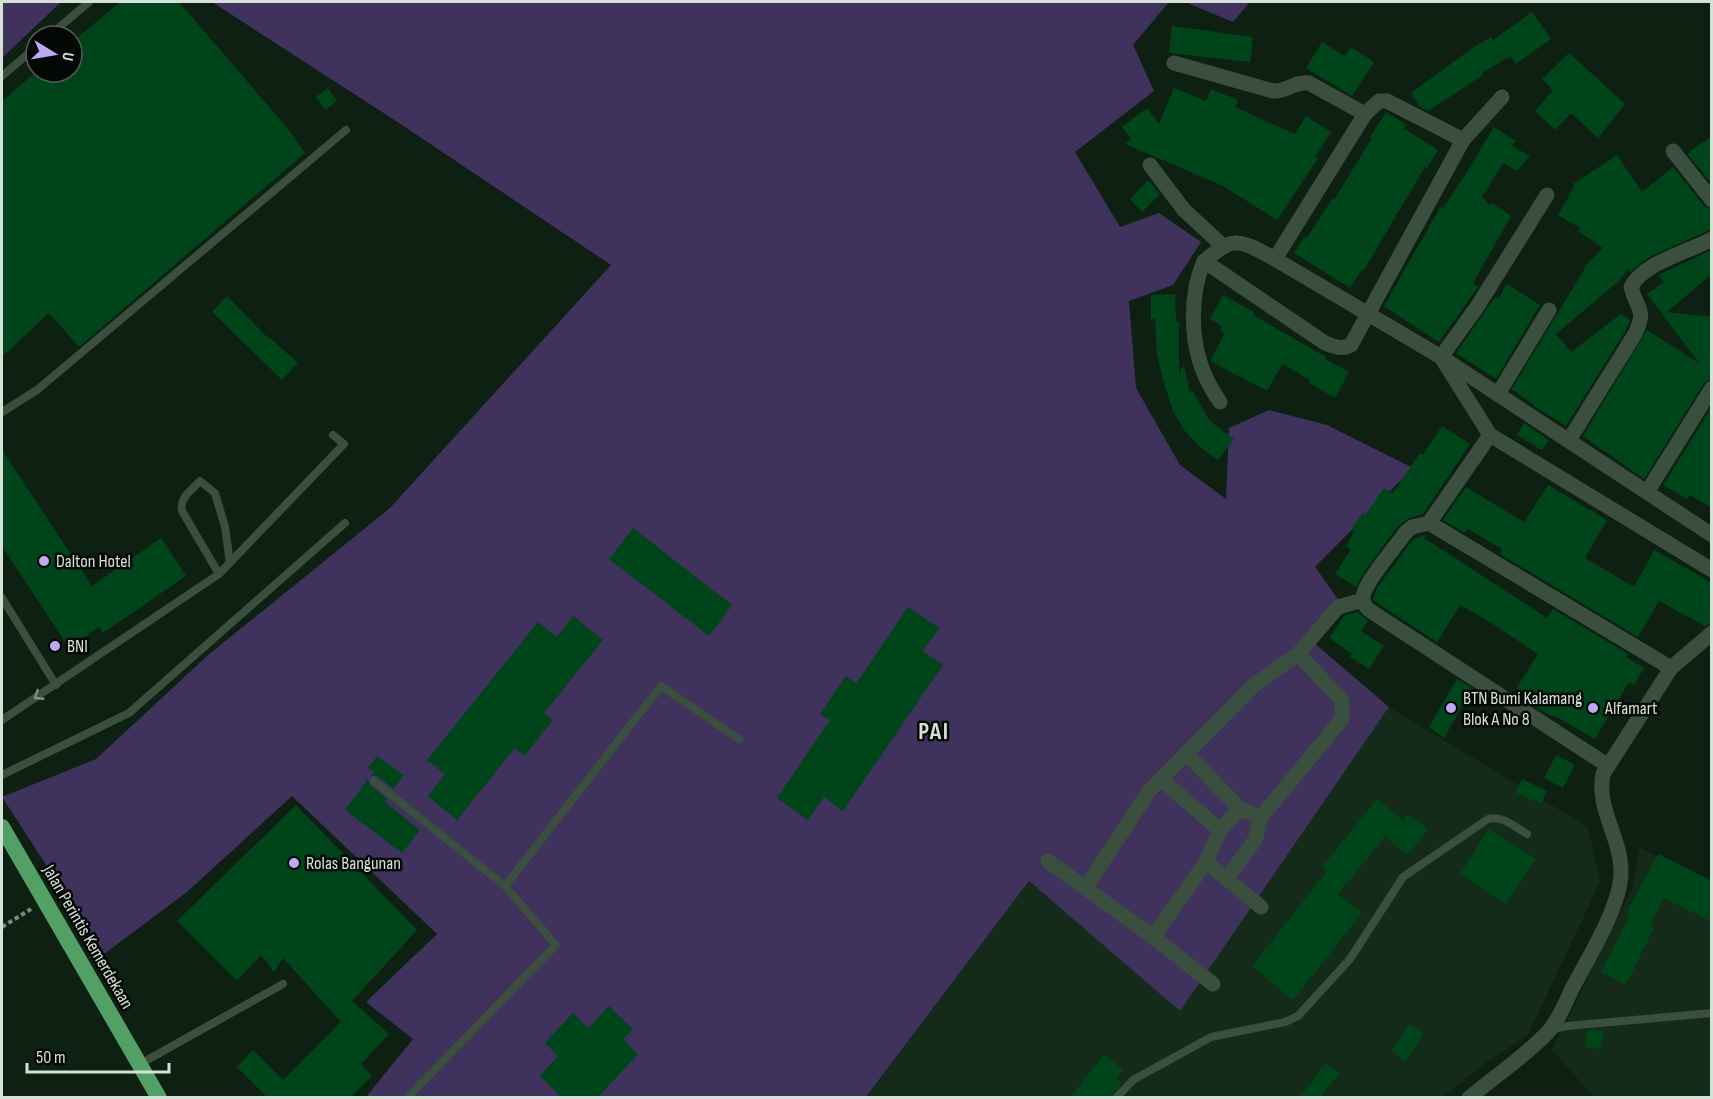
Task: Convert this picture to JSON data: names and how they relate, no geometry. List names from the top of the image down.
{
  "streets": {
    "highway": ["Jalan Perintis Kemerdekaan"]
  },
  "districts": ["PAI"],
  "places": [
    "Dalton Hotel",
    "BNI",
    "BTN Bumi Kalamang Blok A No 8",
    "Alfamart",
    "Rolas Bangunan"
  ],
  "scale_bar": "50 m",
  "north": "right"
}
